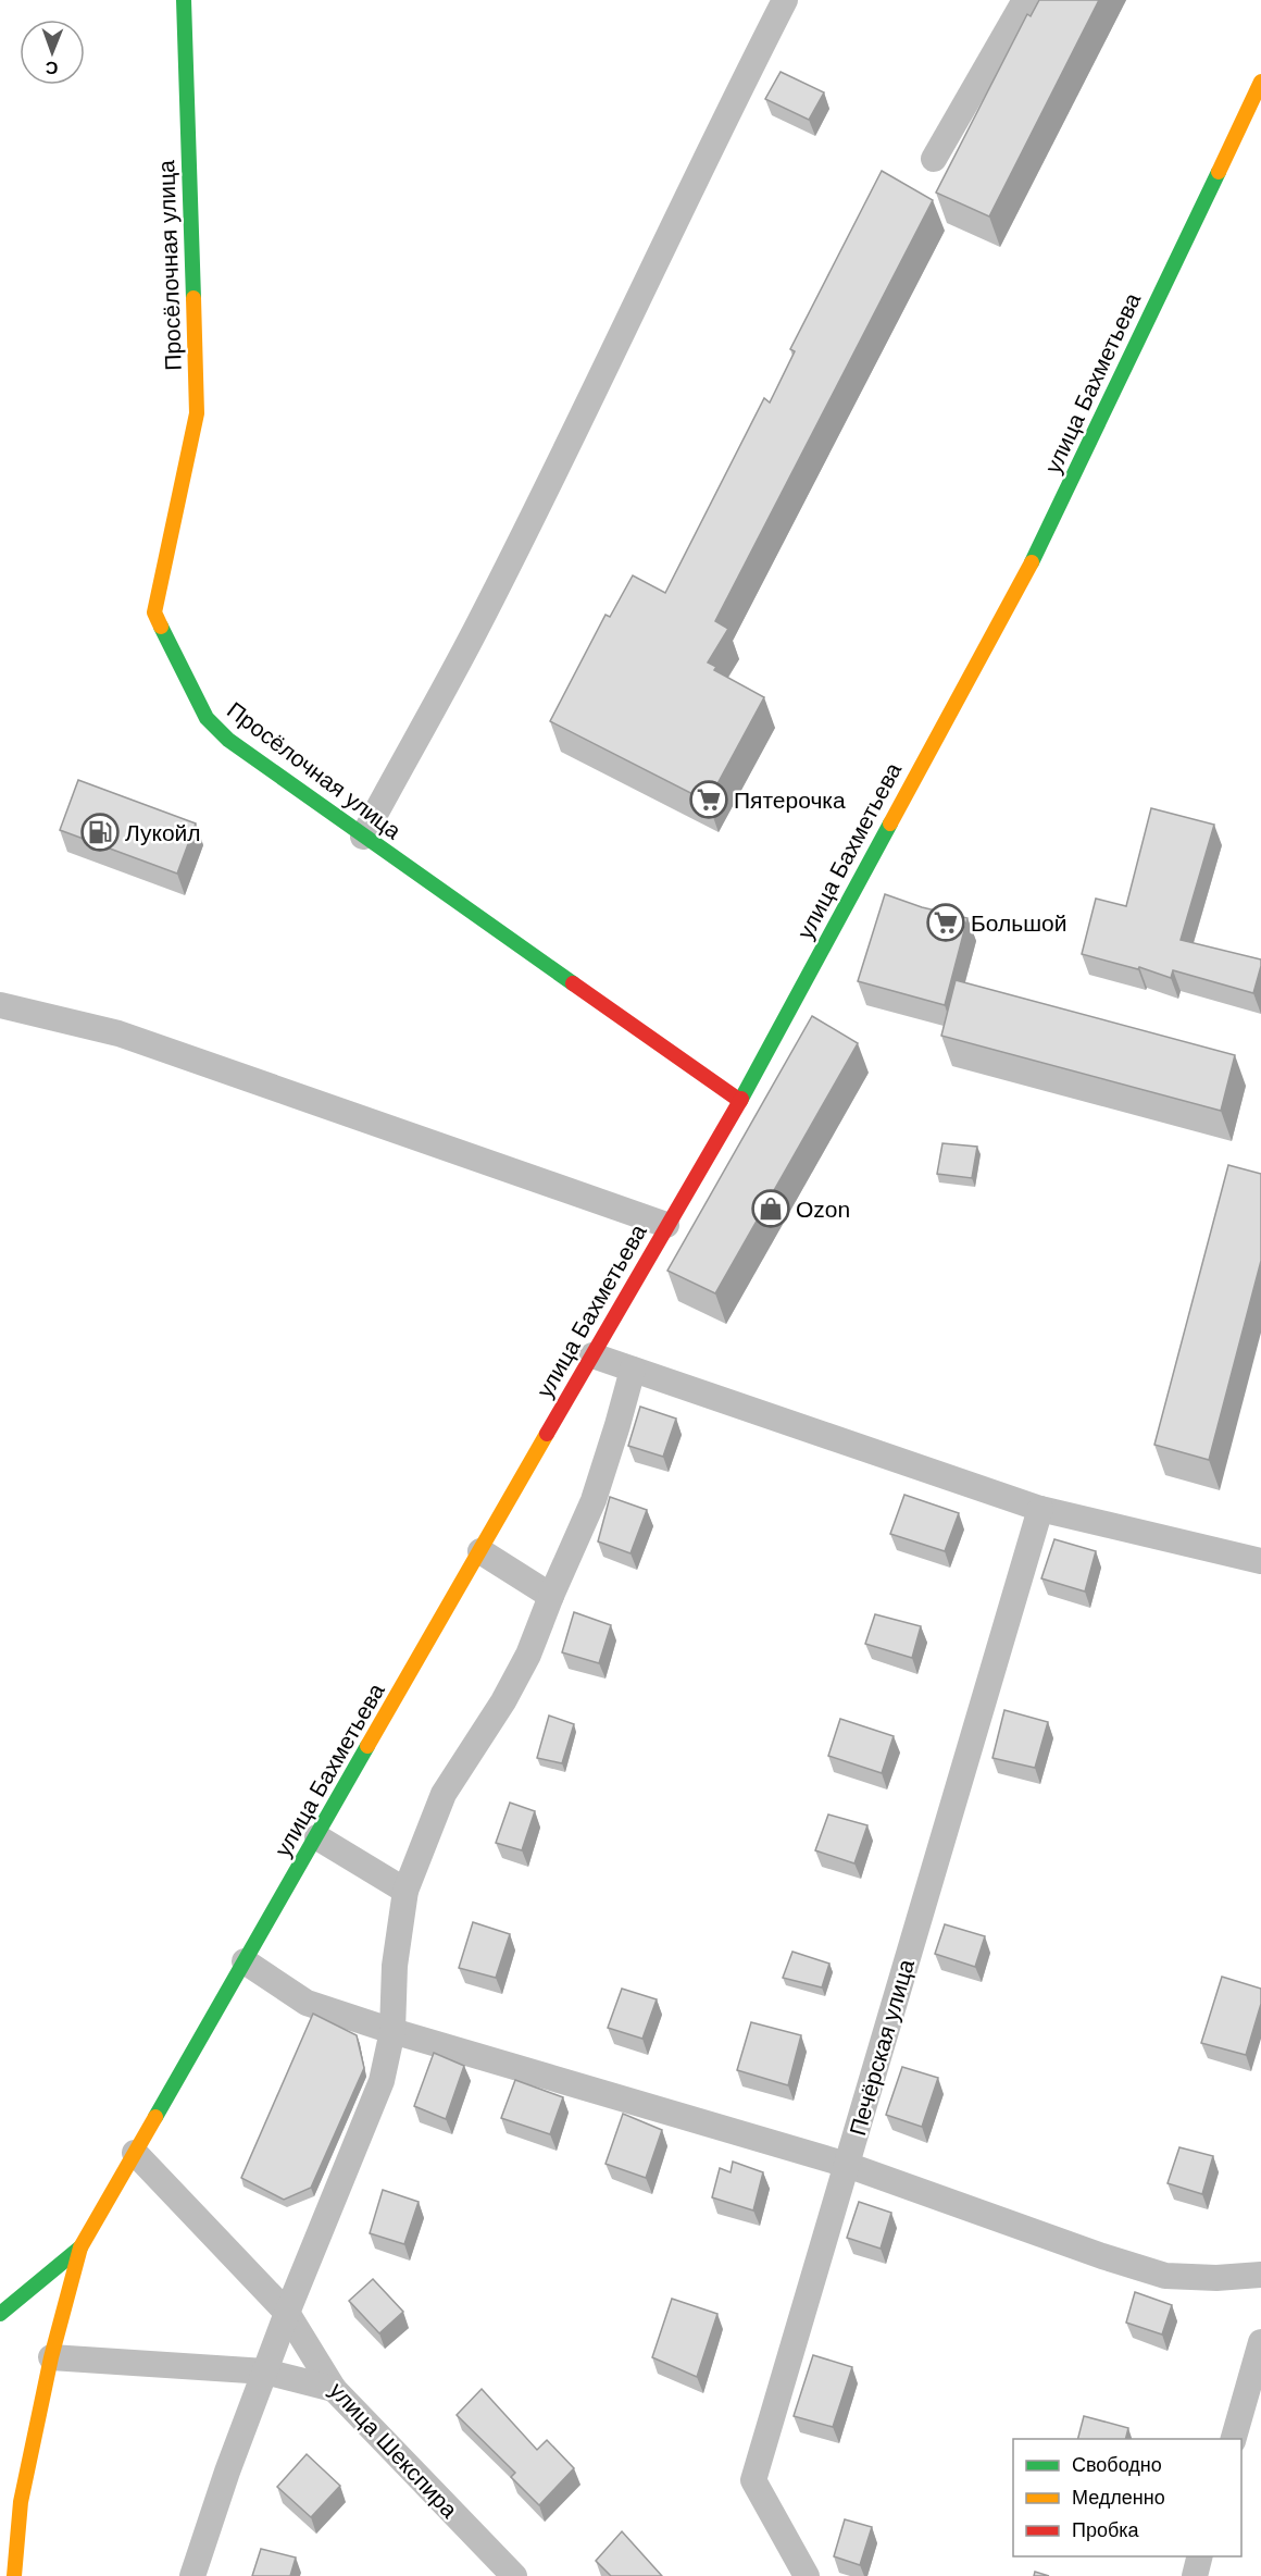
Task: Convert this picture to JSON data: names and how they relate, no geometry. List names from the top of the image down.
{
  "streets": {
    "main road": ["Просёлочная улица", "улица Бахметьева"],
    "street": ["Печёрская улица", "улица Шекспира"]
  },
  "crossings": [
    ["Просёлочная улица", "улица Бахметьева"],
    ["улица Бахметьева", "улица Шекспира"]
  ],
  "places": {
    "supermarket": ["Пятерочка", "Большой"],
    "fuel station": ["Лукойл"],
    "shop": ["Ozon"]
  },
  "legend": ["Свободно", "Медленно", "Пробка"],
  "north": "bottom"
}
